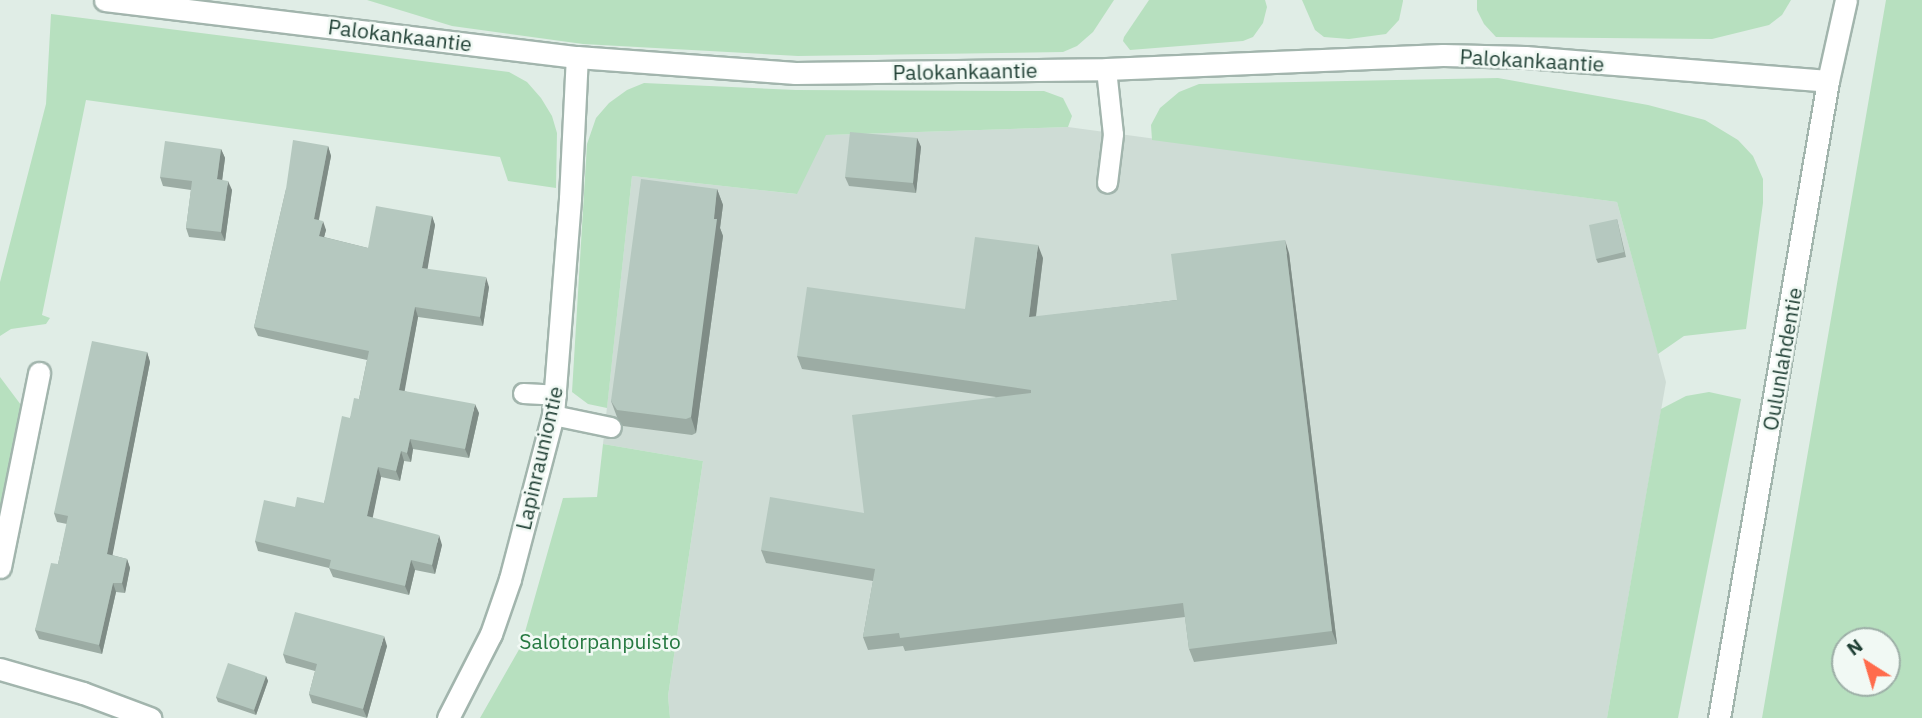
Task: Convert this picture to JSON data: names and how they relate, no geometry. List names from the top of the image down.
{
  "streets": {
    "main road": ["Palokankaantie", "Oulunlahdentie", "Lapinrauniontie"]
  },
  "crossings": [
    ["Palokankaantie", "Oulunlahdentie"],
    ["Palokankaantie", "Lapinrauniontie"]
  ],
  "parks": ["Salotorpanpuisto"],
  "north": "top left"
}
